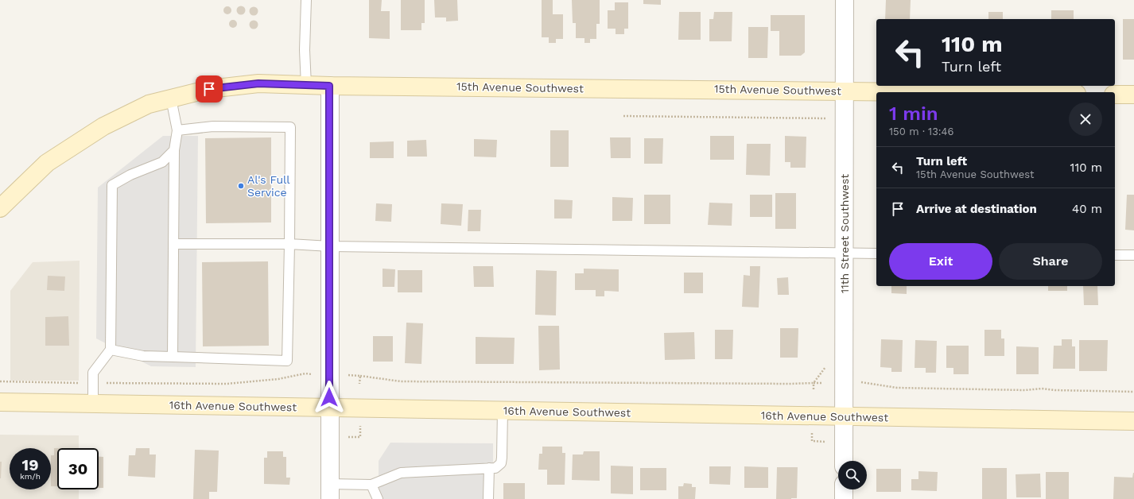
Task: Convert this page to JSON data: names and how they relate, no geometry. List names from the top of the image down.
{
  "streets": {
    "main road": ["15th Avenue Southwest", "16th Avenue Southwest"],
    "street": ["11th Street Southwest"]
  },
  "crossings": [
    ["15th Avenue Southwest", "11th Street Southwest"],
    ["11th Street Southwest", "16th Avenue Southwest"]
  ],
  "places": ["Al's Full Service"],
  "page": {
    "turn": ["110 m", "Turn left"],
    "heading": ["1 min", "150 m · 13:46"],
    "list": [
      {
        "name": "Turn left",
        "note": "15th Avenue Southwest",
        "value": "110 m"
      },
      {
        "name": "Arrive at destination",
        "value": "40 m"
      }
    ],
    "buttons": ["Exit", "Share"],
    "speed": "19 km/h",
    "limit": "30"
  }
}
